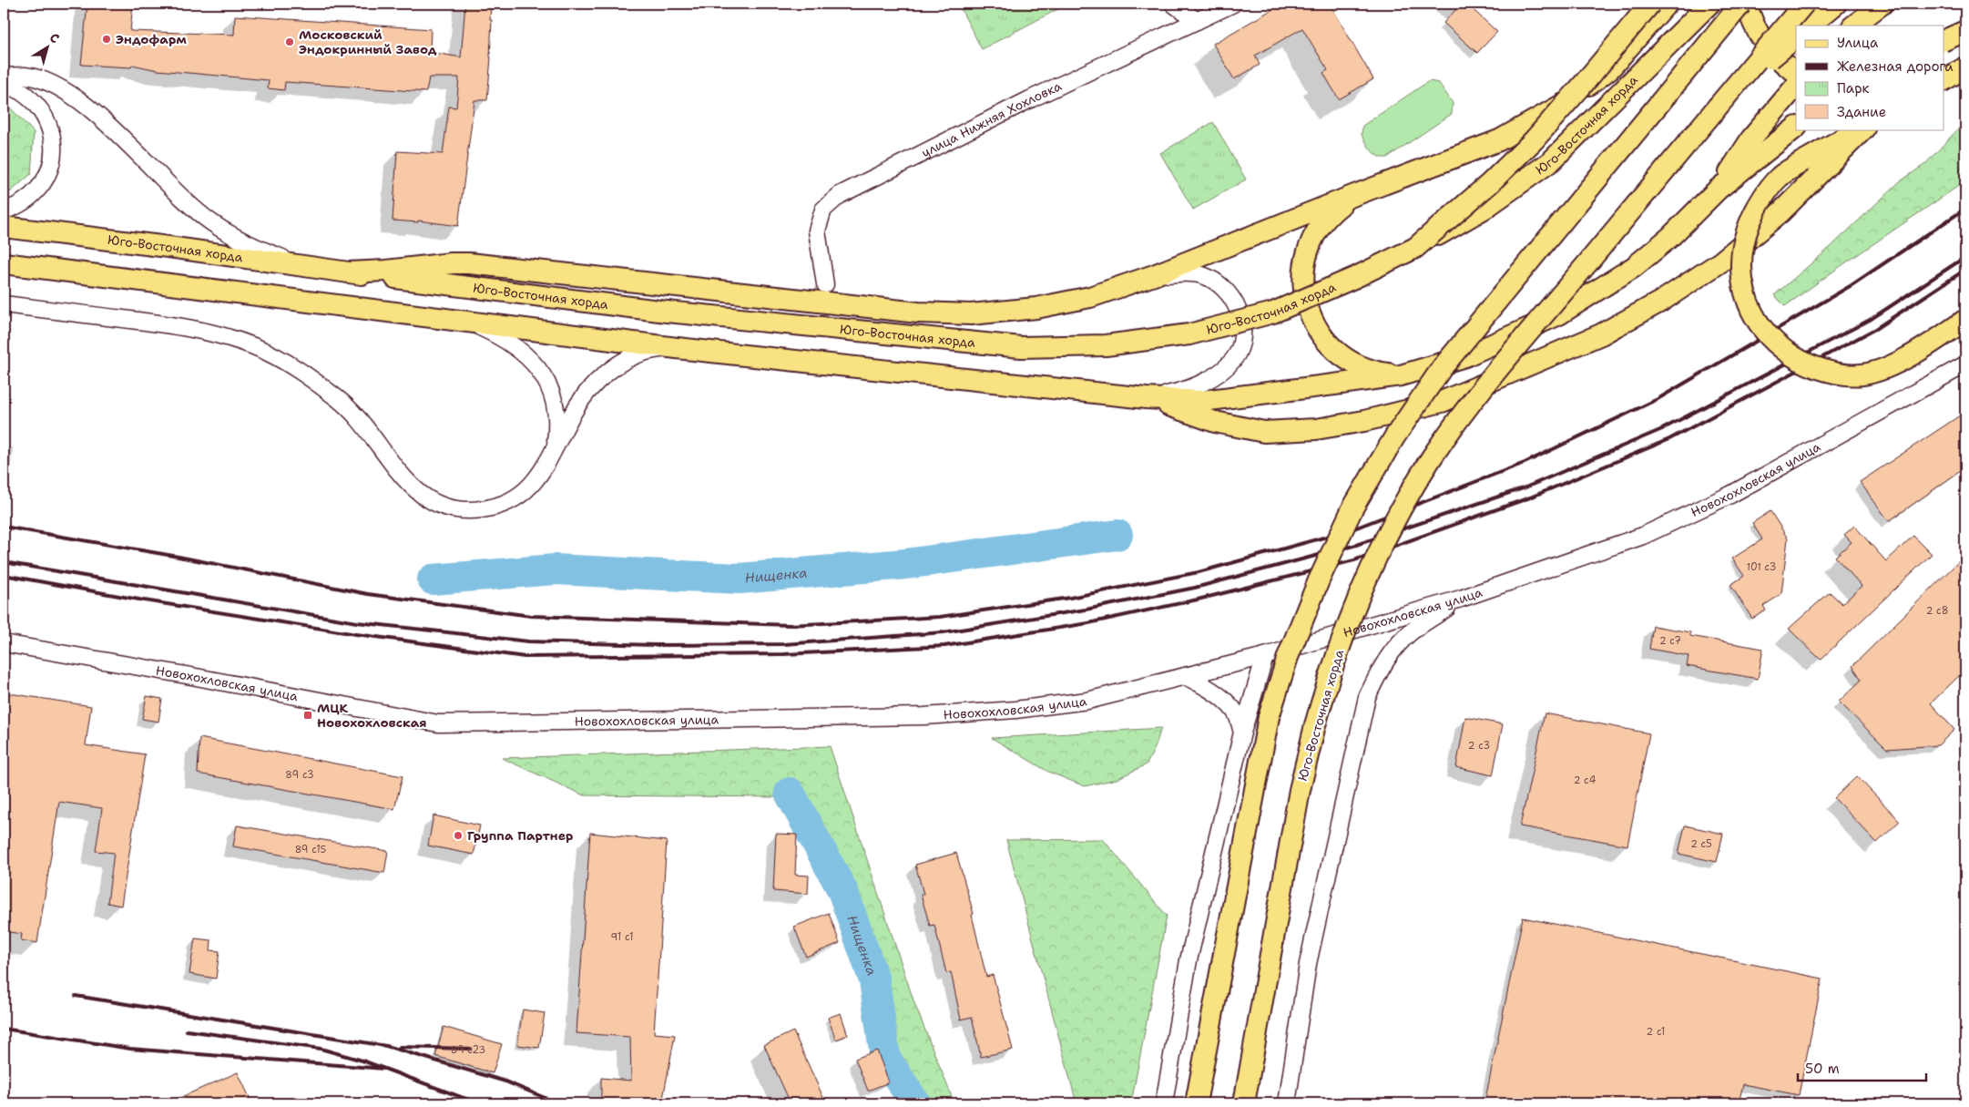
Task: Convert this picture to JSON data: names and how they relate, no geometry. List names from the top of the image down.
{
  "streets": {
    "main road": ["Юго-Восточная хорда"],
    "street": ["улица Нижняя Хохловка", "Новохохловская улица"]
  },
  "water": ["Нищенка"],
  "places": {
    "other": ["Эндофарм", "Московский Эндокринный Завод", "Группа Партнер"],
    "transit": ["МЦК Новохохловская"]
  },
  "house_numbers": [
    "101 с3",
    "2 с8",
    "2 с7",
    "2 с3",
    "89 с3",
    "2 с4",
    "2 с5",
    "89 с15",
    "91 с1",
    "2 с1",
    "89 с23"
  ],
  "legend": [
    "Улица",
    "Железная дорога",
    "Парк",
    "Здание"
  ],
  "scale_bar": "50 m",
  "north": "top right"
}
